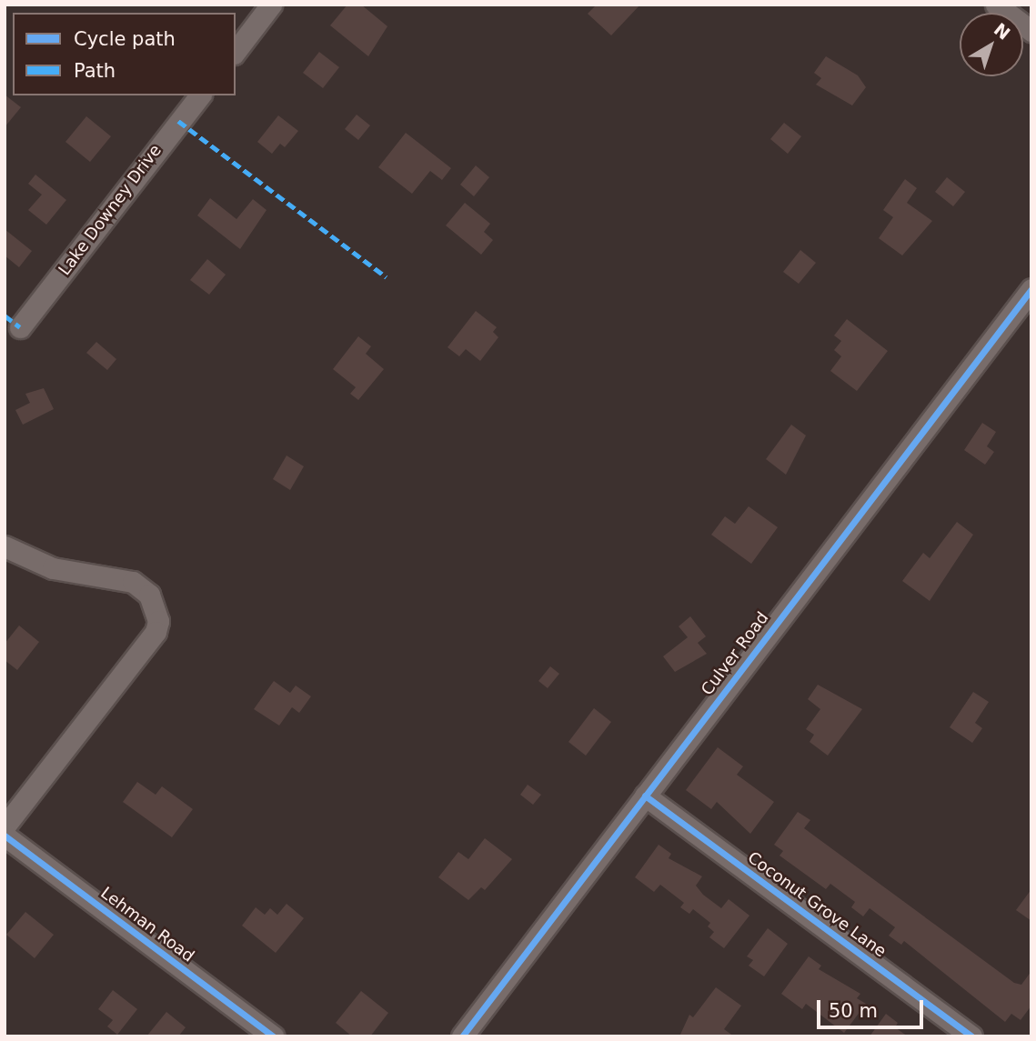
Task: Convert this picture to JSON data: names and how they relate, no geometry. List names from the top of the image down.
{
  "streets": {
    "street": [
      "Lake Downey Drive",
      "Culver Road",
      "Coconut Grove Lane",
      "Lehman Road"
    ]
  },
  "crossings": [
    ["Culver Road", "Coconut Grove Lane"]
  ],
  "legend": ["Cycle path", "Path"],
  "scale_bar": "50 m",
  "north": "top right"
}
